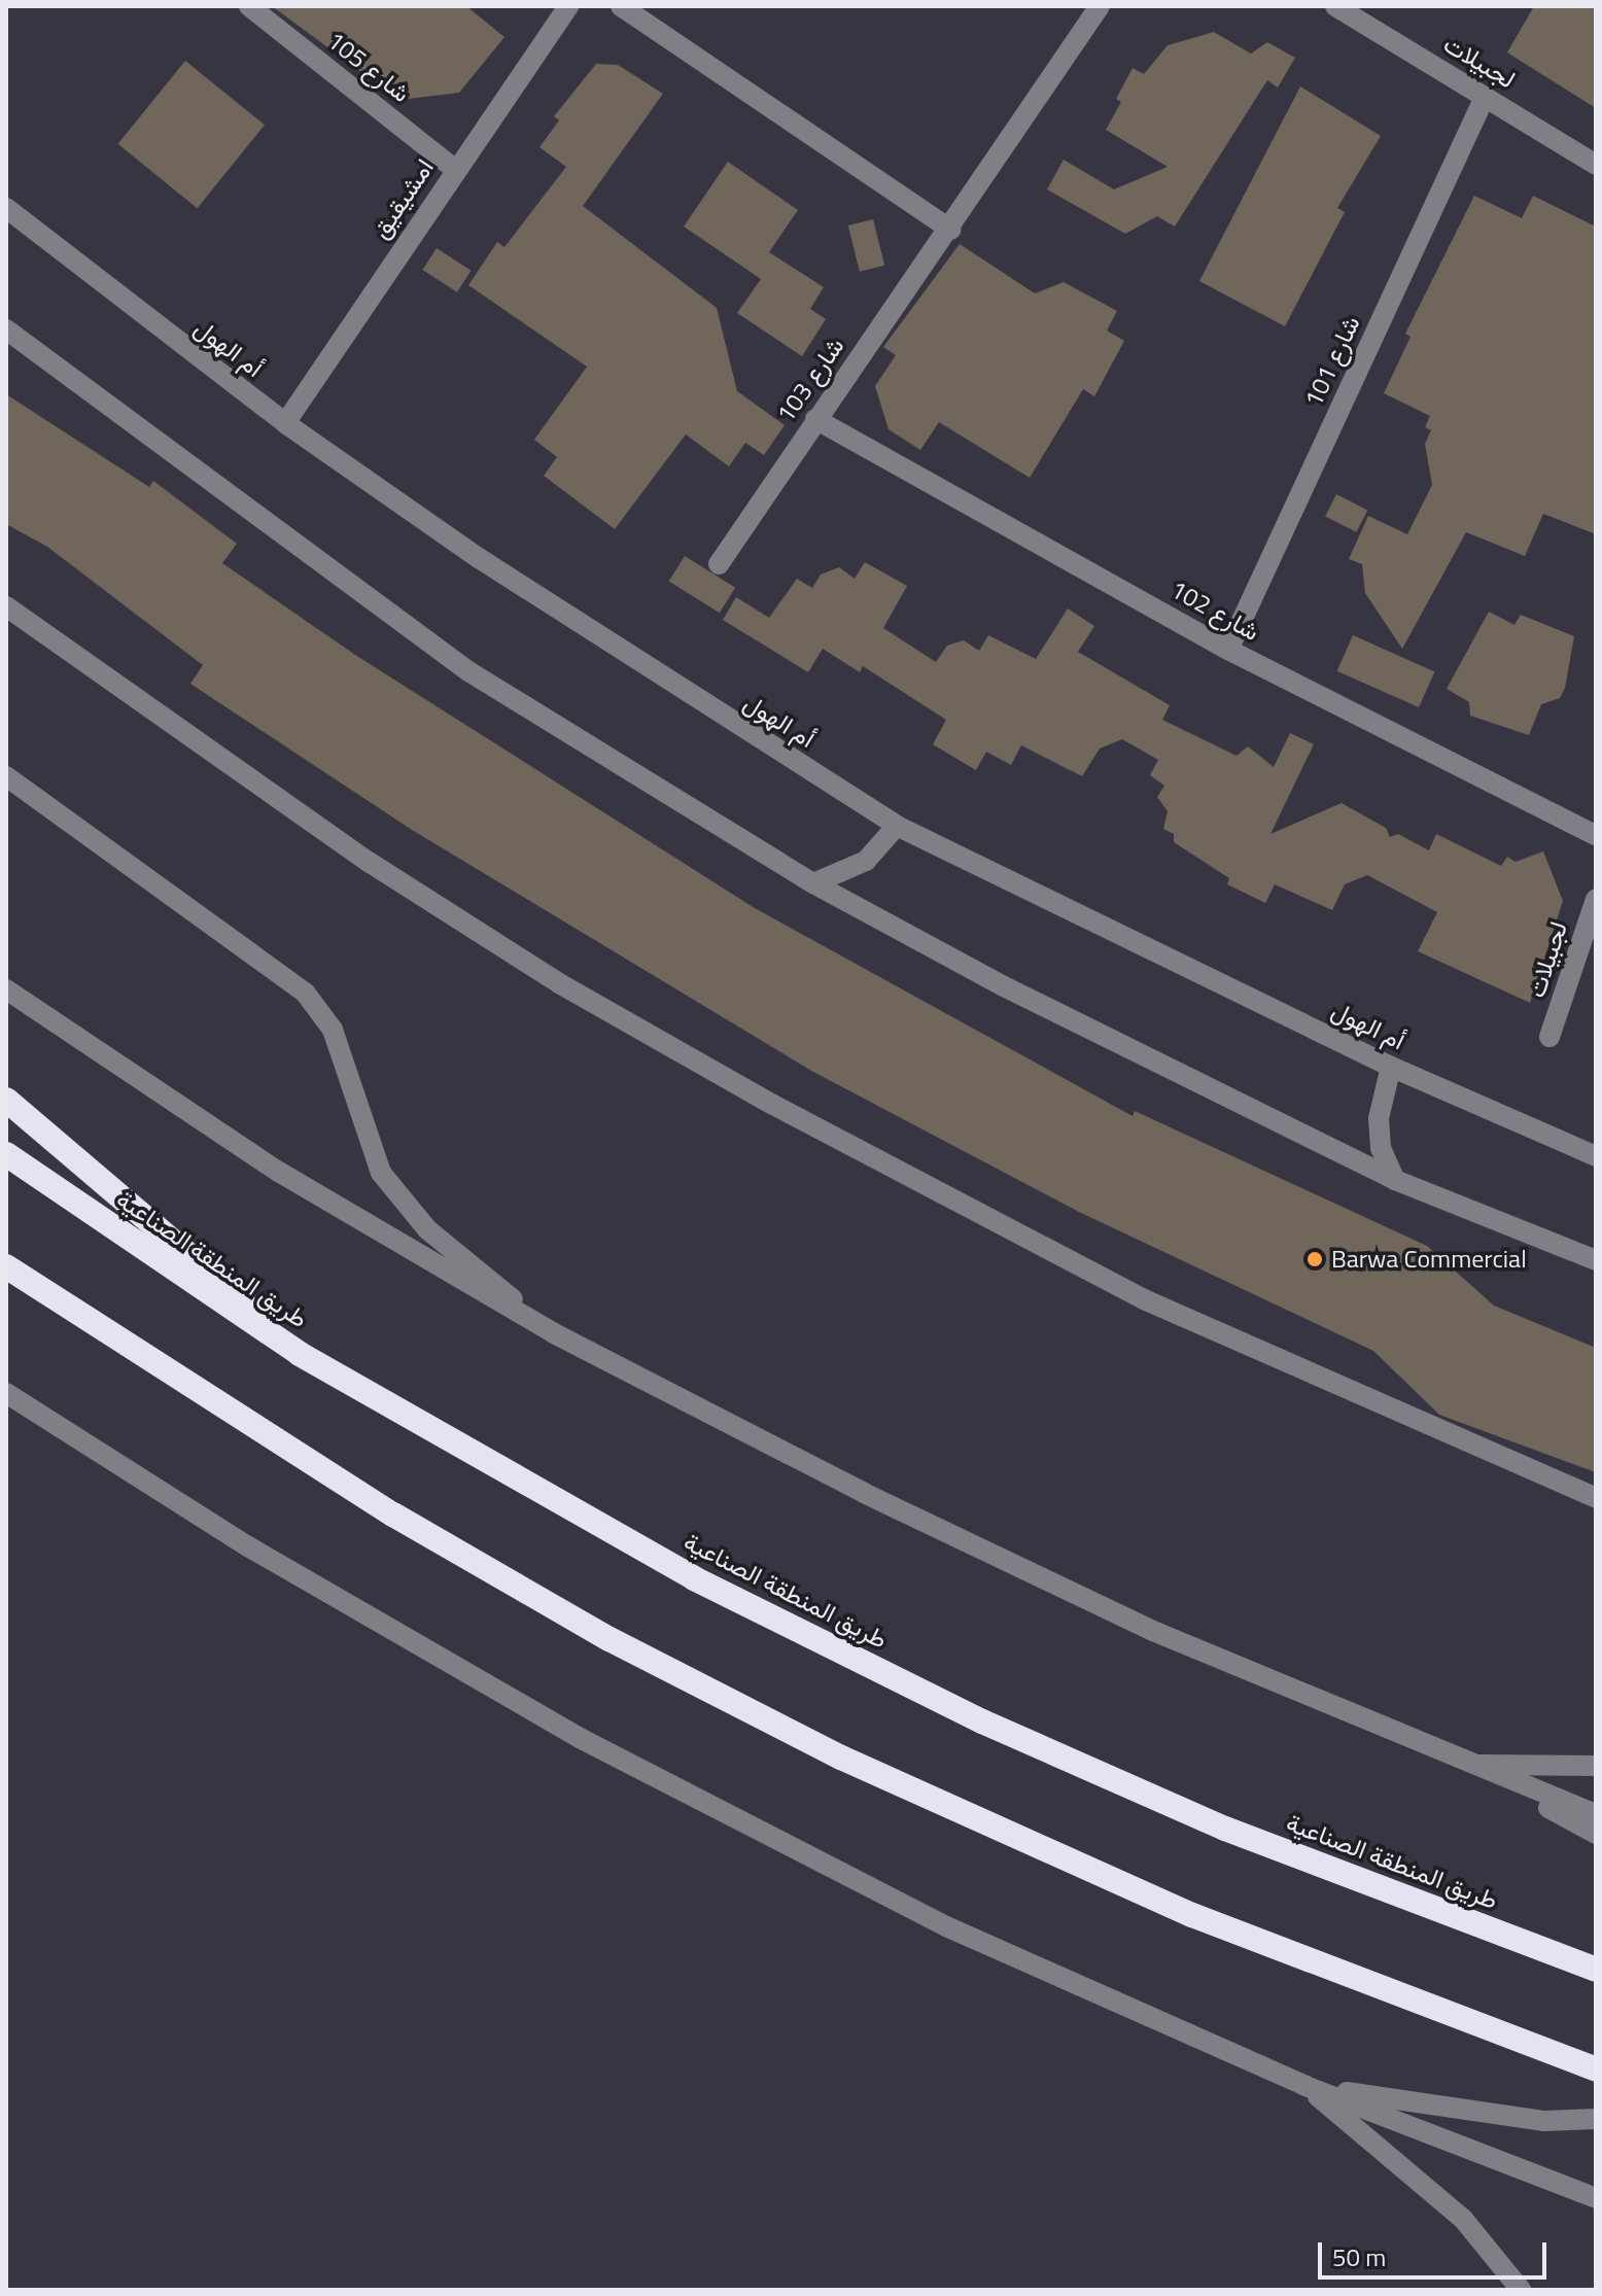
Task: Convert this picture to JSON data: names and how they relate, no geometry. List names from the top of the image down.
{
  "streets": {
    "highway": ["طريق المنطقة الصناعية"],
    "street": [
      "لجبيلات",
      "شارع 105",
      "امشيقيق",
      "أم الهول",
      "شارع 101",
      "شارع 103",
      "شارع 102"
    ]
  },
  "crossings": [
    ["لجبيلات", "شارع 101"],
    ["شارع 105", "امشيقيق"],
    ["امشيقيق", "أم الهول"],
    ["شارع 101", "شارع 102"],
    ["شارع 103", "شارع 102"]
  ],
  "places": ["Barwa Commercial"],
  "scale_bar": "50 m"
}
